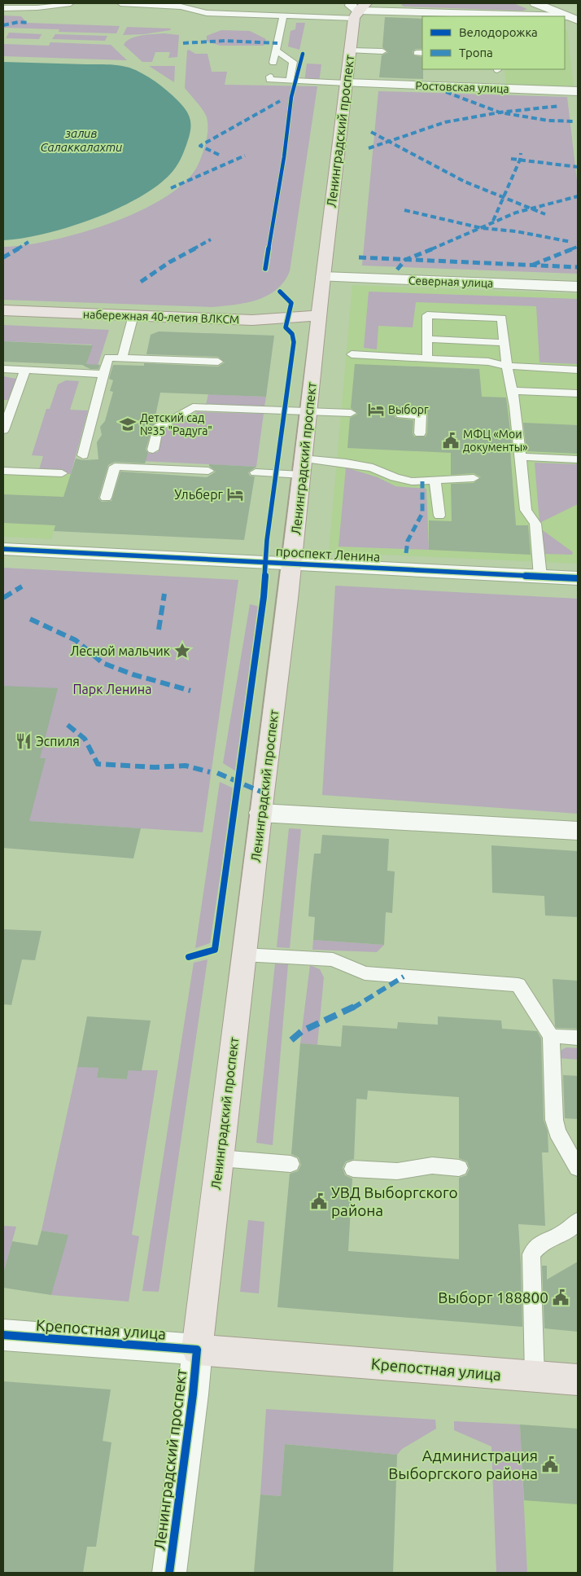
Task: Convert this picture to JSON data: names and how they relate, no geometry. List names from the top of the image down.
{
  "streets": {
    "main road": ["Ленинградский проспект", "набережная 40-летия ВЛКСМ", "Крепостная улица"],
    "street": ["Ростовская улица", "Северная улица", "проспект Ленина"]
  },
  "crossings": [
    ["Ростовская улица", "Ленинградский проспект"],
    ["Ленинградский проспект", "Северная улица"],
    ["Ленинградский проспект", "набережная 40-летия ВЛКСМ"],
    ["Ленинградский проспект", "проспект Ленина"],
    ["Ленинградский проспект", "Крепостная улица"]
  ],
  "water": ["залив Салаккалахти"],
  "parks": ["Парк Ленина"],
  "places": {
    "hotel": ["Выборг", "Ульберг"],
    "school or university": ["Детский сад №35 \"Радуга\""],
    "public building": [
      "МФЦ «Мои документы»",
      "УВД Выборгского района",
      "Выборг 188800",
      "Администрация Выборгского района"
    ],
    "place": ["Лесной мальчик"],
    "restaurant": ["Эспиля"]
  },
  "legend": ["Велодорожка", "Тропа"]
}
